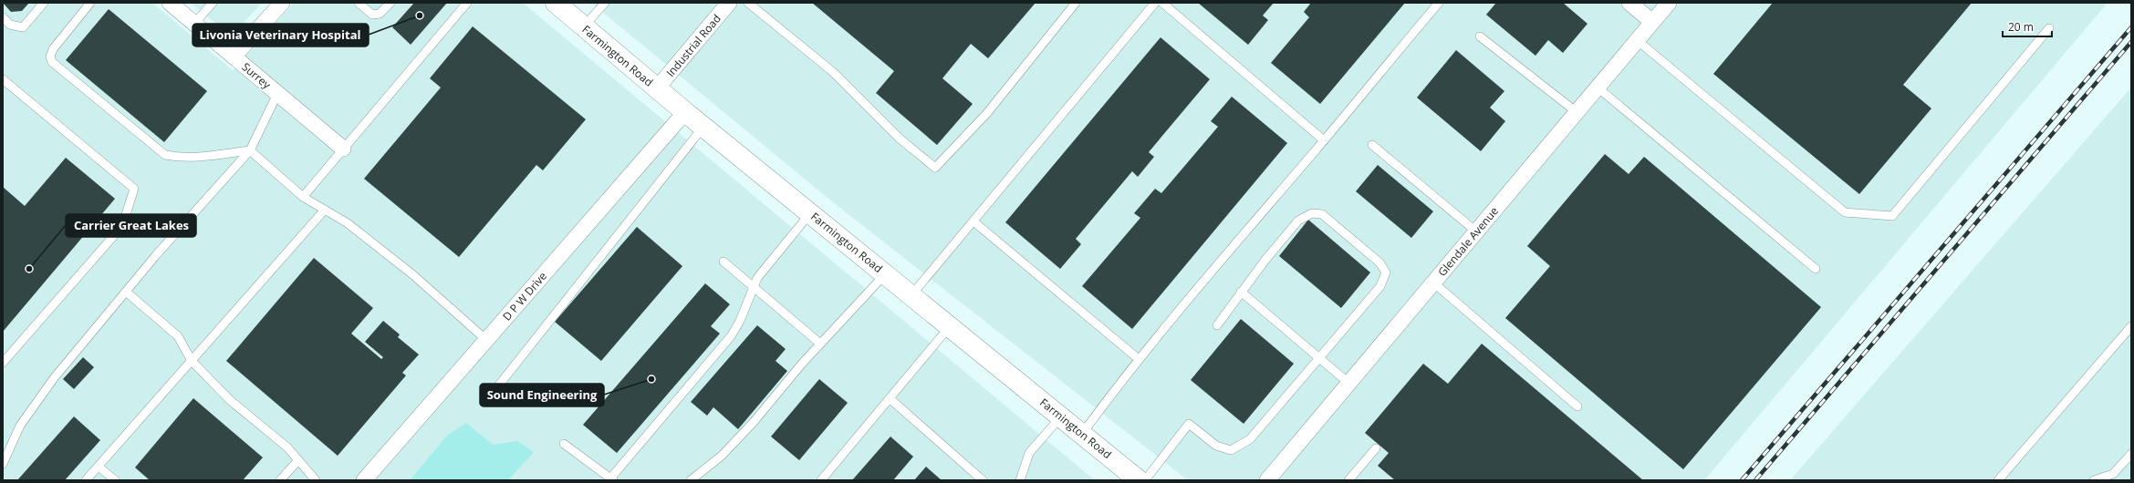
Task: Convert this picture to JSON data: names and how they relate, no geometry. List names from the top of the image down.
{
  "streets": {
    "main road": ["Farmington Road"],
    "street": [
      "Industrial Road",
      "Surrey",
      "Glendale Avenue",
      "D P W Drive"
    ]
  },
  "crossings": [
    ["Industrial Road", "Farmington Road"],
    ["Farmington Road", "D P W Drive"]
  ],
  "places": ["Livonia Veterinary Hospital", "Carrier Great Lakes", "Sound Engineering"],
  "scale_bar": "20 m"
}
